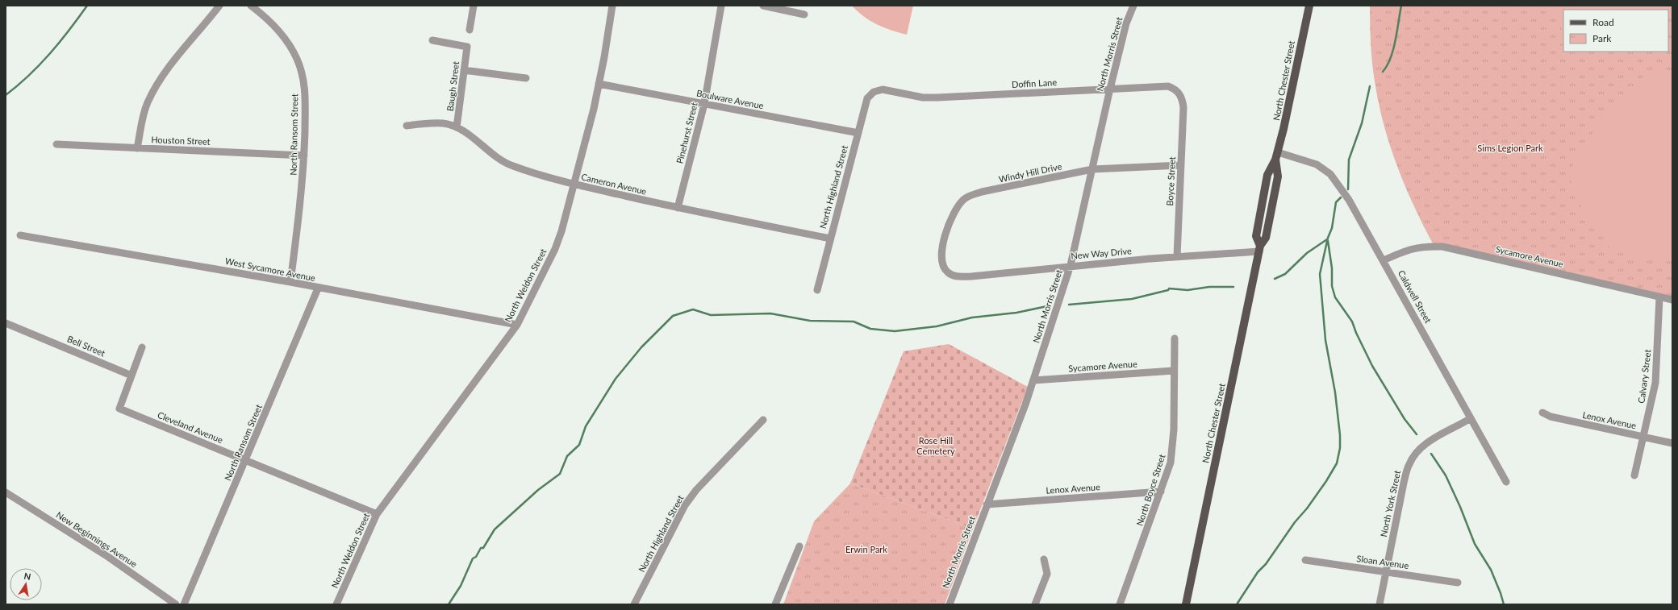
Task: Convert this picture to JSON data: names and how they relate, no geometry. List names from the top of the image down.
{
  "streets": {
    "main road": ["North Chester Street"],
    "street": [
      "North Morris Street",
      "Doffin Lane",
      "Baugh Street",
      "Boulware Avenue",
      "Pinehurst Street",
      "North Ransom Street",
      "Houston Street",
      "Windy Hill Drive",
      "Boyce Street",
      "Cameron Avenue",
      "North Highland Street",
      "New Way Drive",
      "Sycamore Avenue",
      "West Sycamore Avenue",
      "North Weldon Street",
      "Caldwell Street",
      "Bell Street",
      "Calvary Street",
      "Lenox Avenue",
      "Cleveland Avenue",
      "North Boyce Street",
      "North York Street",
      "New Beginnings Avenue",
      "Sloan Avenue"
    ]
  },
  "crossings": [
    ["North Morris Street", "Doffin Lane"],
    ["North Morris Street", "Windy Hill Drive"],
    ["North Morris Street", "New Way Drive"],
    ["North Morris Street", "Sycamore Avenue"],
    ["North Morris Street", "Lenox Avenue"],
    ["North Chester Street", "New Way Drive"],
    ["North Chester Street", "Caldwell Street"],
    ["Doffin Lane", "Boyce Street"],
    ["Doffin Lane", "North Highland Street"],
    ["Baugh Street", "Cameron Avenue"],
    ["Boulware Avenue", "Pinehurst Street"],
    ["Boulware Avenue", "North Highland Street"],
    ["Boulware Avenue", "North Weldon Street"],
    ["Pinehurst Street", "Cameron Avenue"],
    ["North Ransom Street", "Houston Street"],
    ["North Ransom Street", "West Sycamore Avenue"],
    ["North Ransom Street", "Cleveland Avenue"],
    ["Windy Hill Drive", "Boyce Street"],
    ["Windy Hill Drive", "New Way Drive"],
    ["Boyce Street", "New Way Drive"],
    ["Cameron Avenue", "North Highland Street"],
    ["Cameron Avenue", "North Weldon Street"],
    ["Sycamore Avenue", "Caldwell Street"],
    ["Sycamore Avenue", "Calvary Street"],
    ["Sycamore Avenue", "North Boyce Street"],
    ["West Sycamore Avenue", "North Weldon Street"],
    ["North Weldon Street", "Cleveland Avenue"],
    ["Caldwell Street", "North York Street"],
    ["Bell Street", "Cleveland Avenue"],
    ["Calvary Street", "Lenox Avenue"],
    ["Lenox Avenue", "North Boyce Street"],
    ["North York Street", "Sloan Avenue"]
  ],
  "parks": ["Sims Legion Park", "Rose Hill Cemetery", "Erwin Park"],
  "legend": ["Road", "Park"],
  "north": "top"
}
